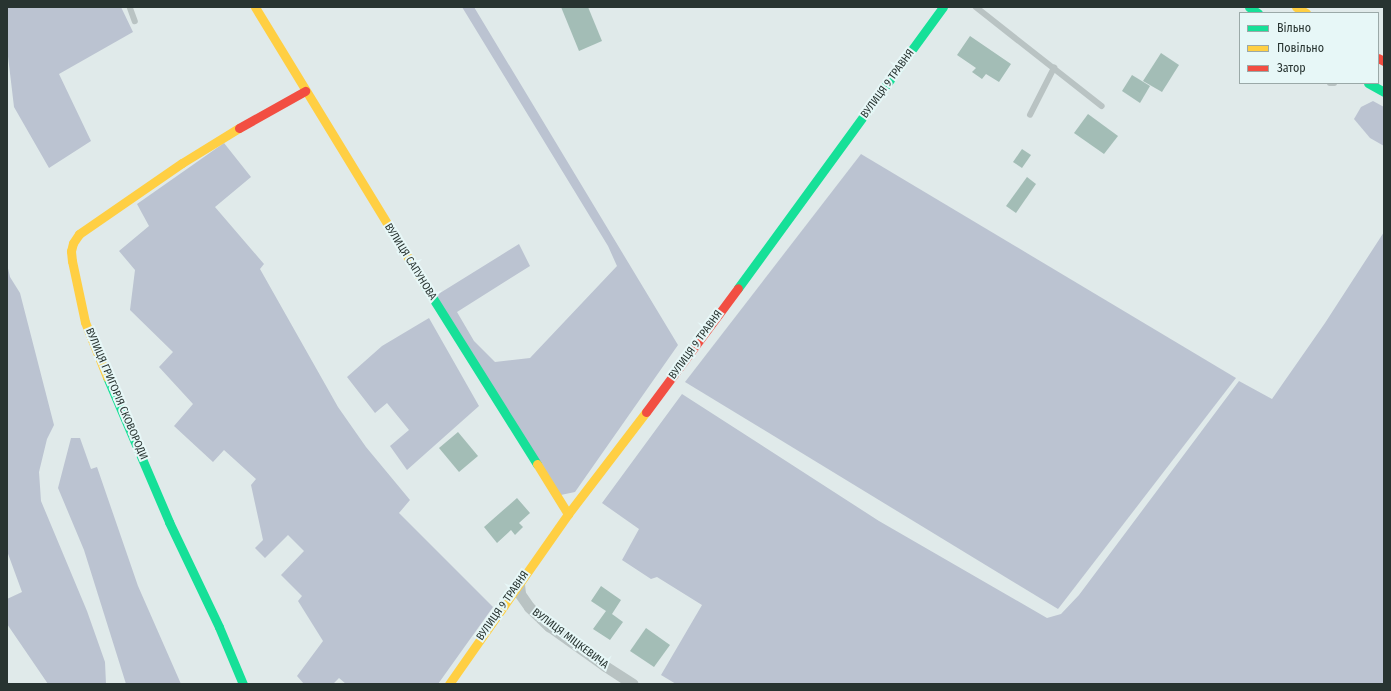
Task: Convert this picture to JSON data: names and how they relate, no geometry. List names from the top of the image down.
{
  "streets": {
    "street": [
      "ВУЛИЦЯ 9 ТРАВНЯ",
      "ВУЛИЦЯ САПУНОВА",
      "ВУЛИЦЯ ГРИГОРІЯ СКОВОРОДИ",
      "ВУЛИЦЯ МІЦКЕВИЧА"
    ]
  },
  "crossings": [
    ["ВУЛИЦЯ 9 ТРАВНЯ", "ВУЛИЦЯ САПУНОВА"],
    ["ВУЛИЦЯ 9 ТРАВНЯ", "ВУЛИЦЯ МІЦКЕВИЧА"],
    ["ВУЛИЦЯ САПУНОВА", "ВУЛИЦЯ ГРИГОРІЯ СКОВОРОДИ"]
  ],
  "legend": ["Вільно", "Повільно", "Затор"]
}
